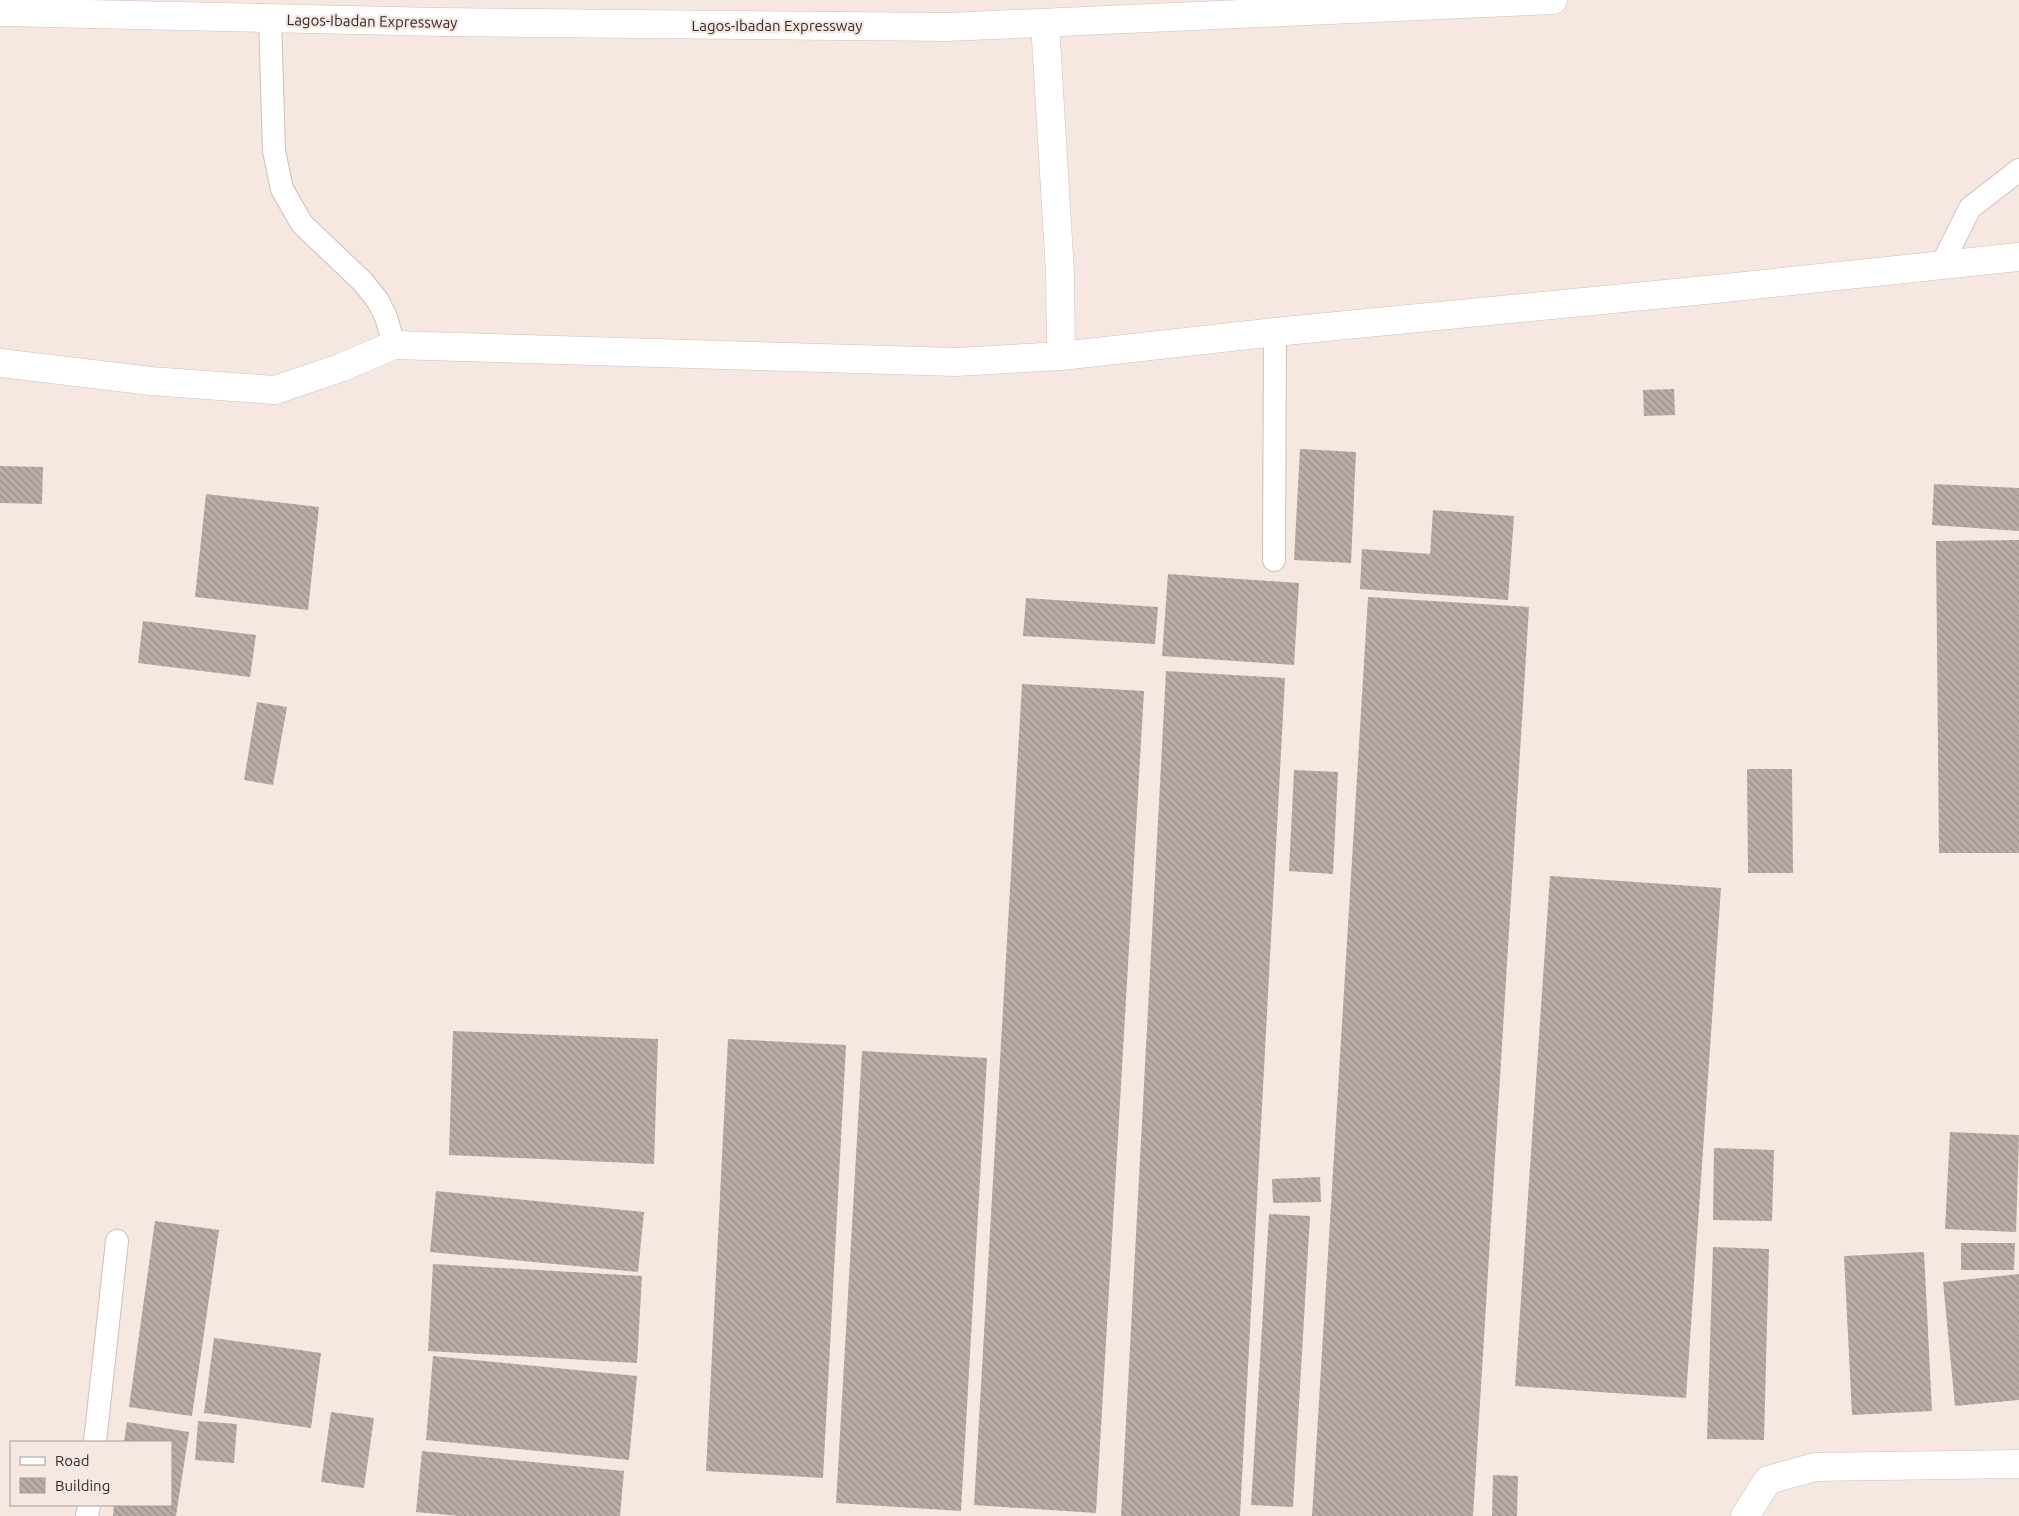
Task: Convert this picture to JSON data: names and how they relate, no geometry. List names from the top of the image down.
{
  "streets": {
    "main road": ["Lagos-Ibadan Expressway"]
  },
  "legend": ["Road", "Building"]
}
